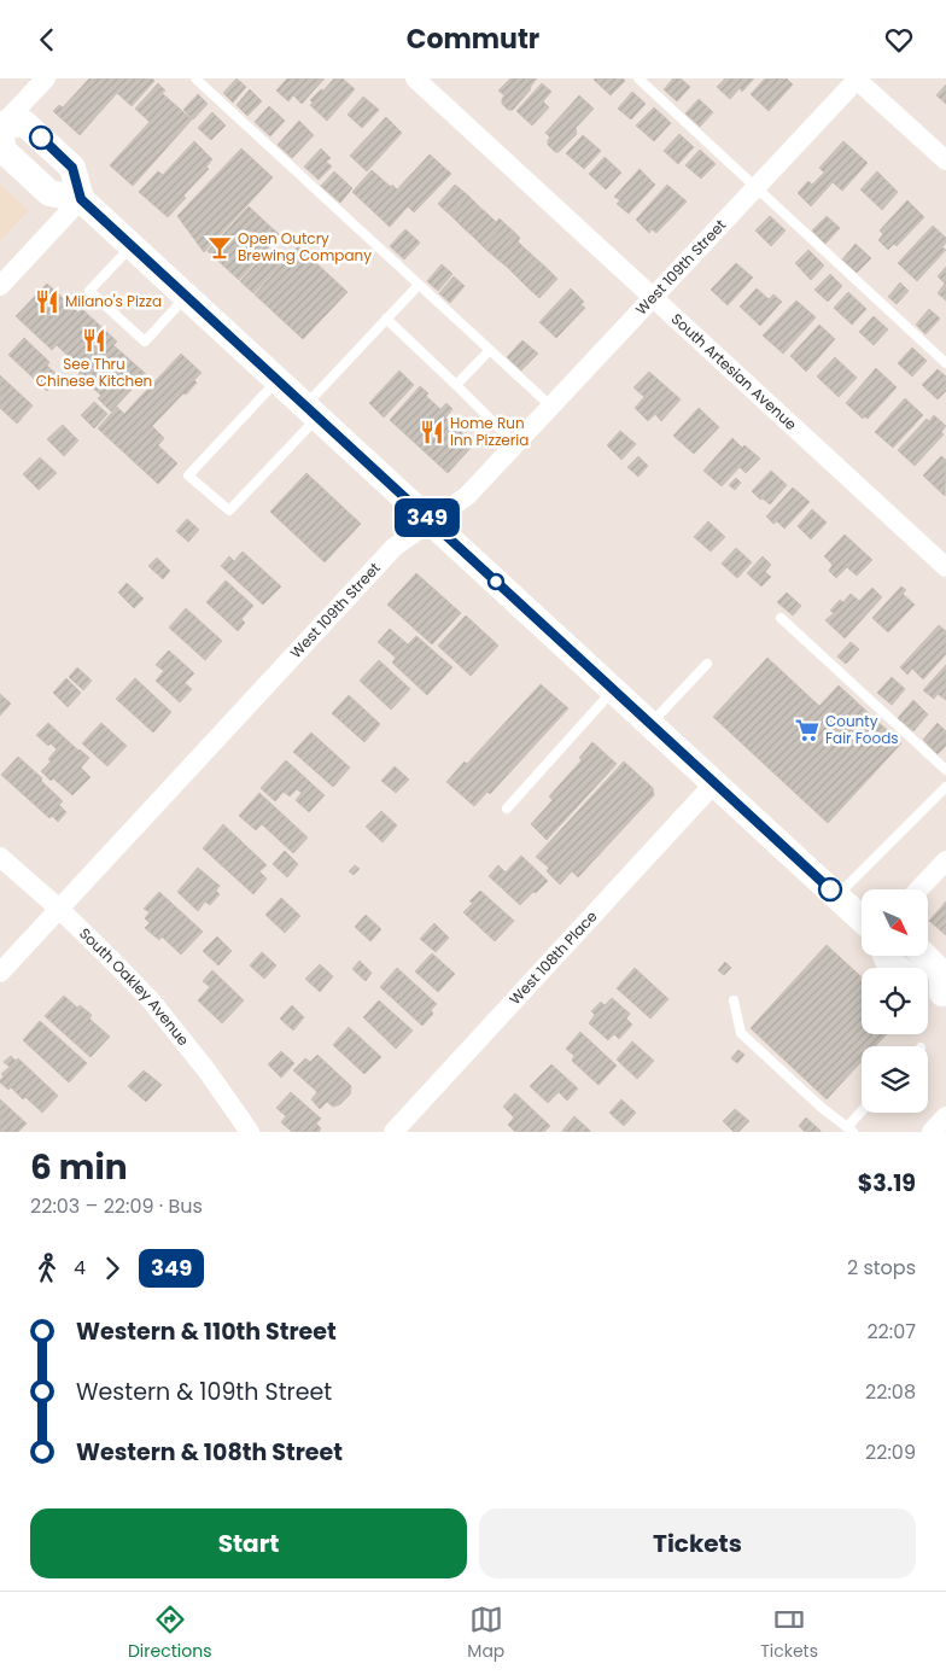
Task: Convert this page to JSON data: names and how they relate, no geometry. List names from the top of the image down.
{
  "streets": {
    "street": [
      "West 109th Street",
      "South Artesian Avenue",
      "West 108th Place",
      "South Oakley Avenue"
    ]
  },
  "crossings": [
    ["West 109th Street", "South Artesian Avenue"],
    ["West 109th Street", "South Oakley Avenue"]
  ],
  "places": {
    "bar": ["Open Outcry Brewing Company"],
    "restaurant": ["Milano's Pizza", "See Thru Chinese Kitchen", "Home Run Inn Pizzeria"],
    "supermarket": ["County Fair Foods"]
  },
  "lines": ["bus line 349"],
  "north": "bottom right",
  "page": {
    "header": "Commutr",
    "on_map": "349",
    "heading": ["6 min", "22:03 – 22:09 · Bus", "$3.19"],
    "legs": ["4", "349", "2 stops"],
    "list": [
      {
        "name": "Western & 110th Street",
        "value": "22:07"
      },
      {
        "name": "Western & 109th Street",
        "value": "22:08"
      },
      {
        "name": "Western & 108th Street",
        "value": "22:09"
      }
    ],
    "buttons": ["Start", "Tickets"],
    "tabs": ["Directions", "Map", "Tickets"]
  }
}
